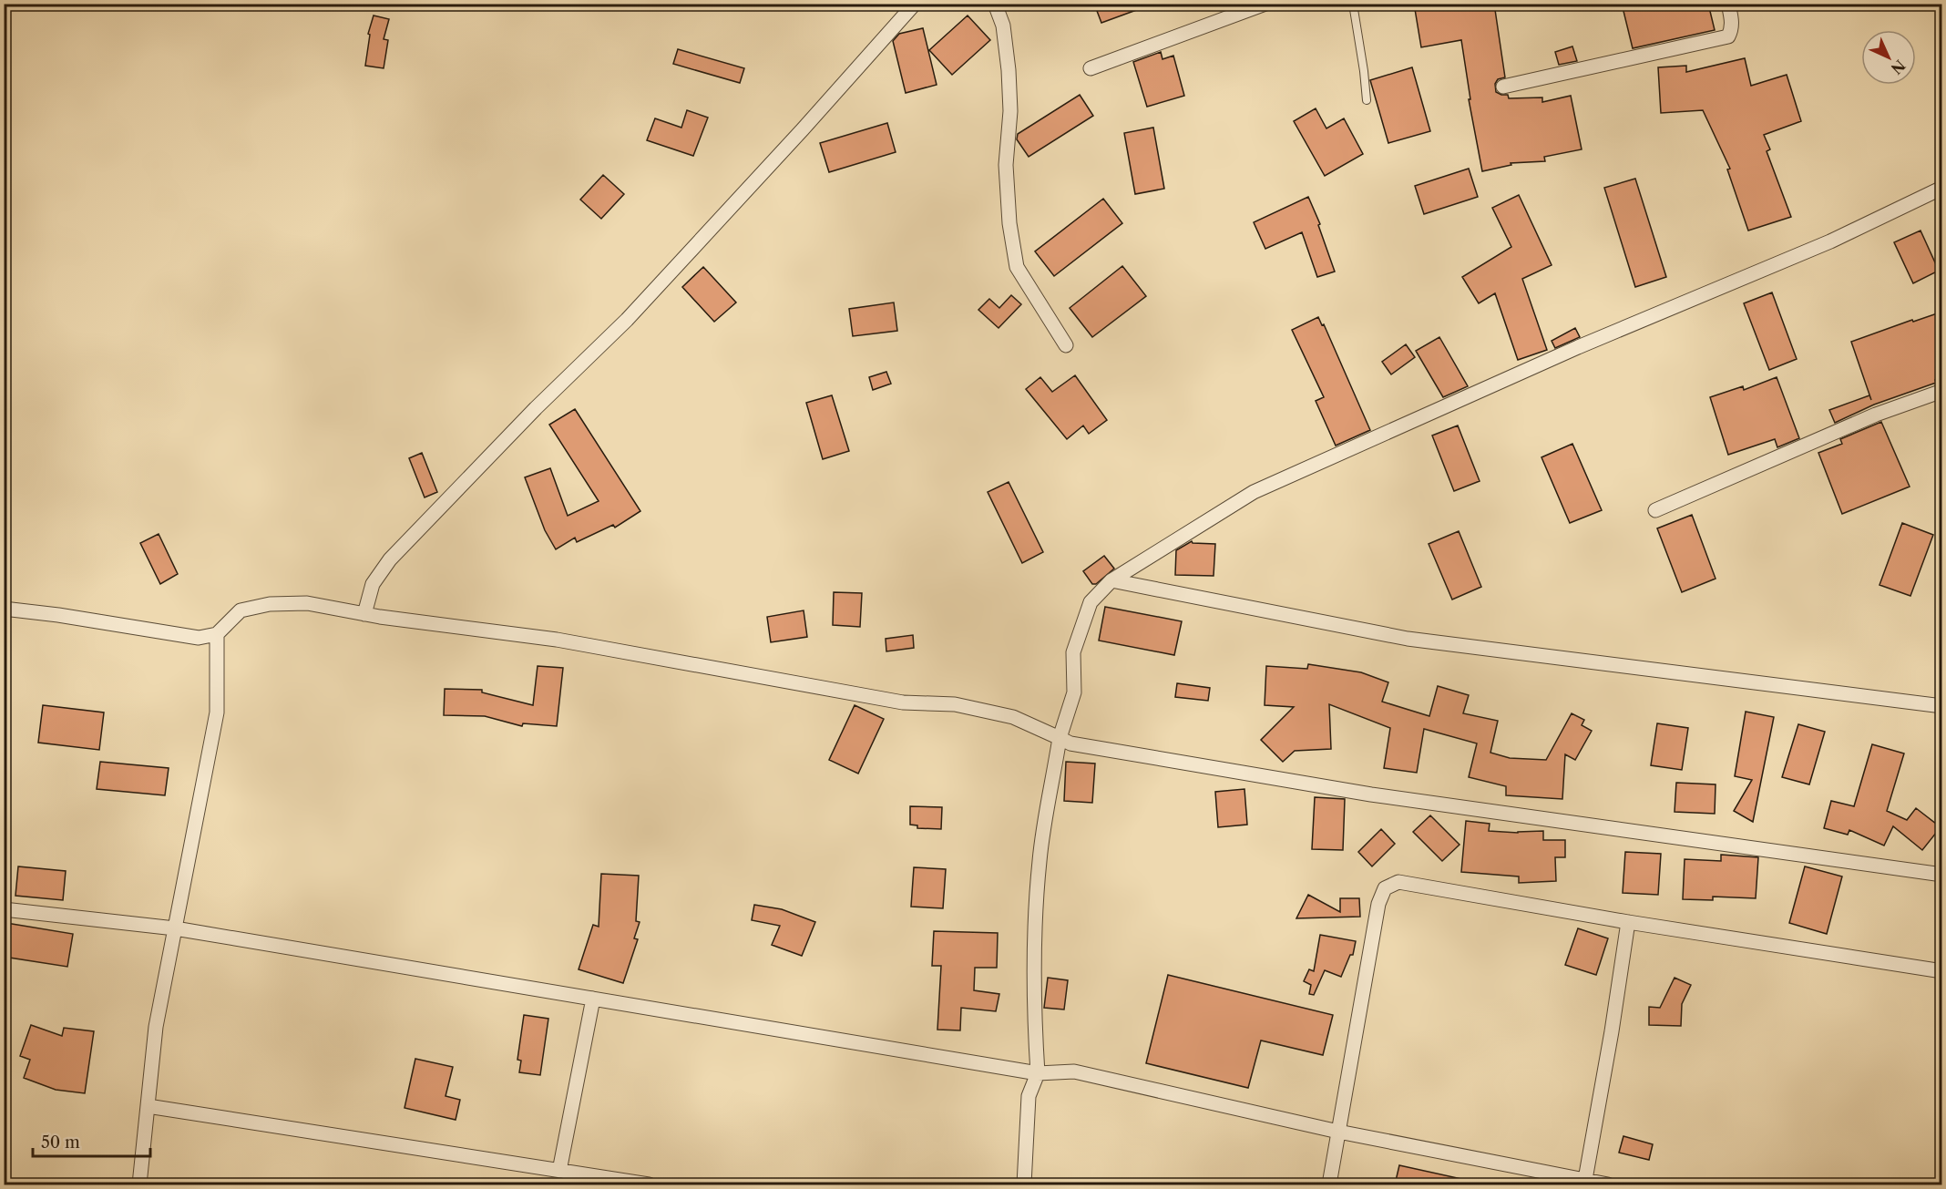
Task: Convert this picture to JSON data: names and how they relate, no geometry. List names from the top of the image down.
{
  "scale_bar": "50 m",
  "north": "bottom right"
}
